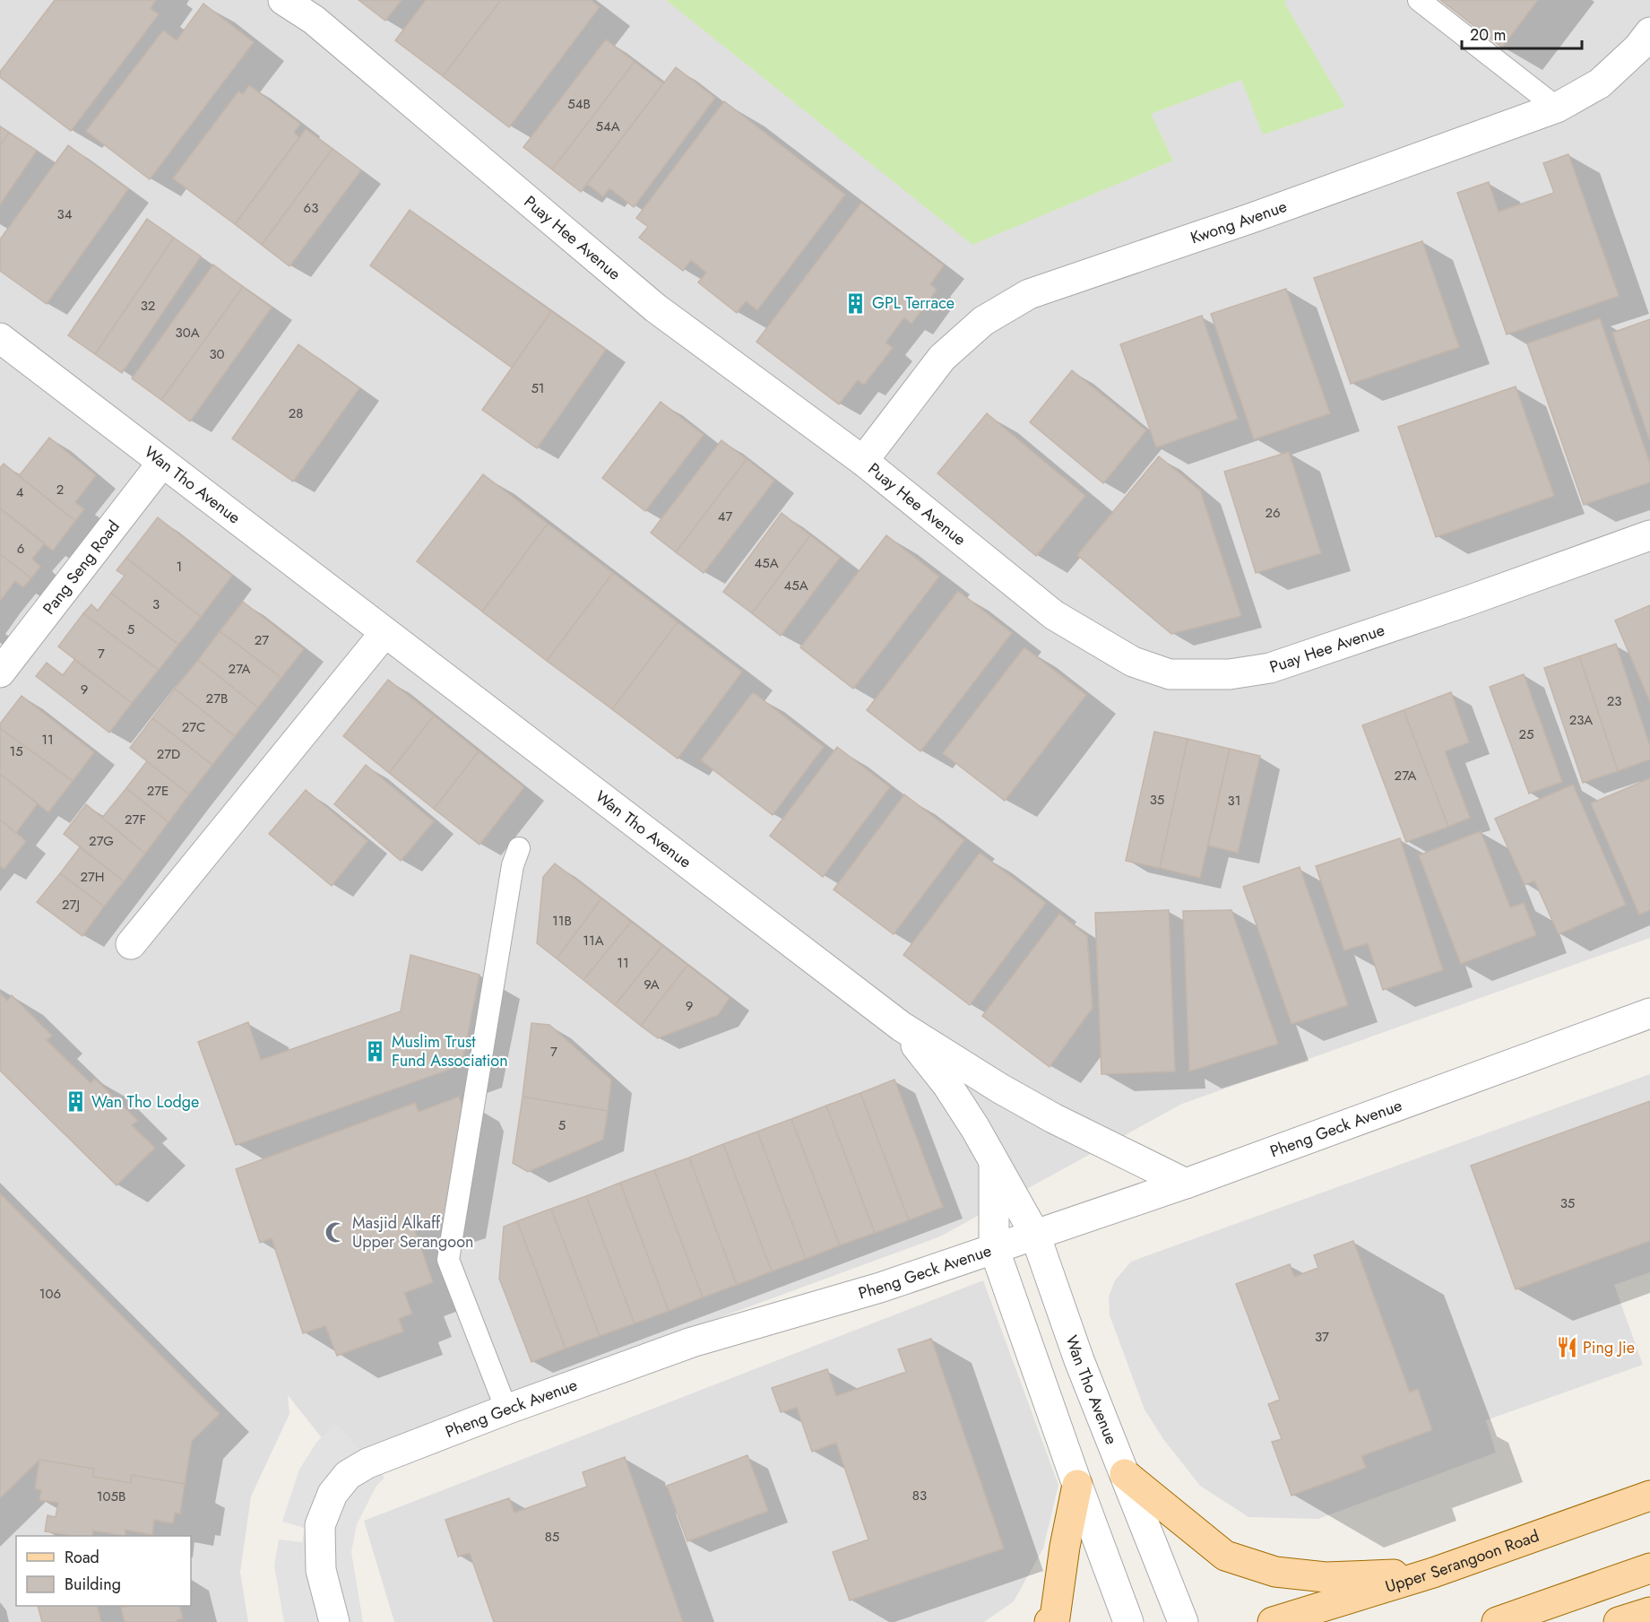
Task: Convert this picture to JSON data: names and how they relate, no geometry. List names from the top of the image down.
{
  "streets": {
    "main road": ["Upper Serangoon Road"],
    "street": [
      "Kwong Avenue",
      "Puay Hee Avenue",
      "Wan Tho Avenue",
      "Pang Seng Road",
      "Pheng Geck Avenue"
    ]
  },
  "crossings": [
    ["Kwong Avenue", "Puay Hee Avenue"],
    ["Wan Tho Avenue", "Pang Seng Road"],
    ["Wan Tho Avenue", "Pheng Geck Avenue"]
  ],
  "places": {
    "building": ["GPL Terrace", "Muslim Trust Fund Association", "Wan Tho Lodge"],
    "mosque": ["Masjid Alkaff Upper Serangoon"],
    "restaurant": ["Ping Jie"]
  },
  "house_numbers": [
    "54B",
    "54A",
    "63",
    "34",
    "32",
    "30A",
    "30",
    "51",
    "28",
    "2",
    "4",
    "26",
    "47",
    "6",
    "45A",
    "1",
    "45A",
    "3",
    "5",
    "27",
    "7",
    "27A",
    "9",
    "27B",
    "23",
    "23A",
    "27C",
    "25",
    "11",
    "15",
    "27D",
    "27A",
    "27E",
    "35",
    "31",
    "27F",
    "27G",
    "27H",
    "27J",
    "11B",
    "11A",
    "11",
    "9A",
    "9",
    "7",
    "5",
    "35",
    "106",
    "37",
    "83",
    "105B",
    "85"
  ],
  "legend": ["Road", "Building"],
  "scale_bar": "20 m"
}
